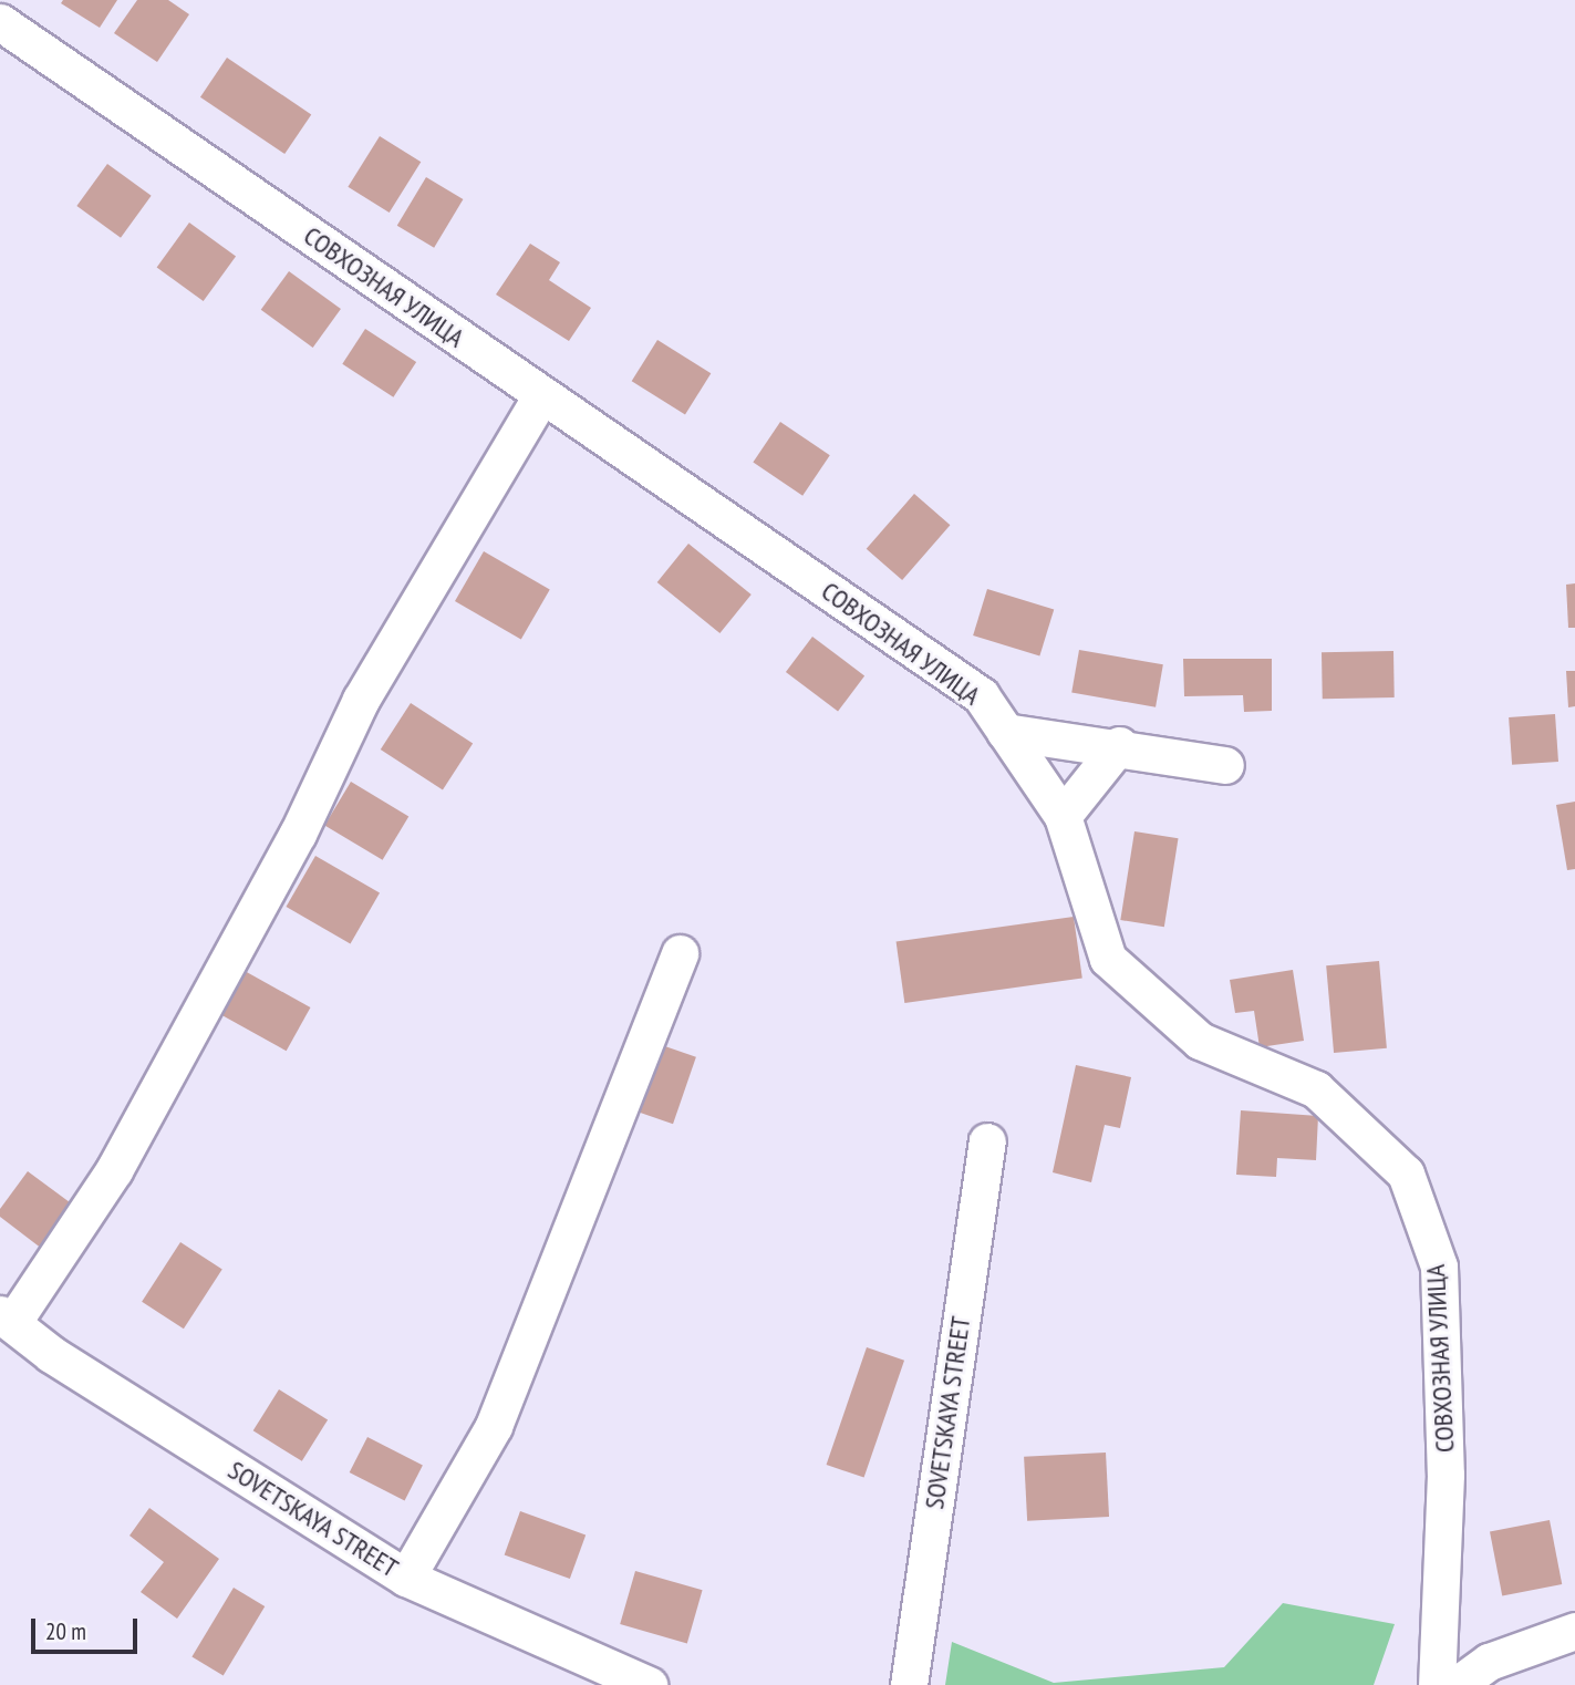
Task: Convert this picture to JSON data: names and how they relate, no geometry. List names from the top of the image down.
{
  "streets": {
    "street": ["СОВХОЗНАЯ УЛИЦА", "SOVETSKAYA STREET"]
  },
  "scale_bar": "20 m"
}
